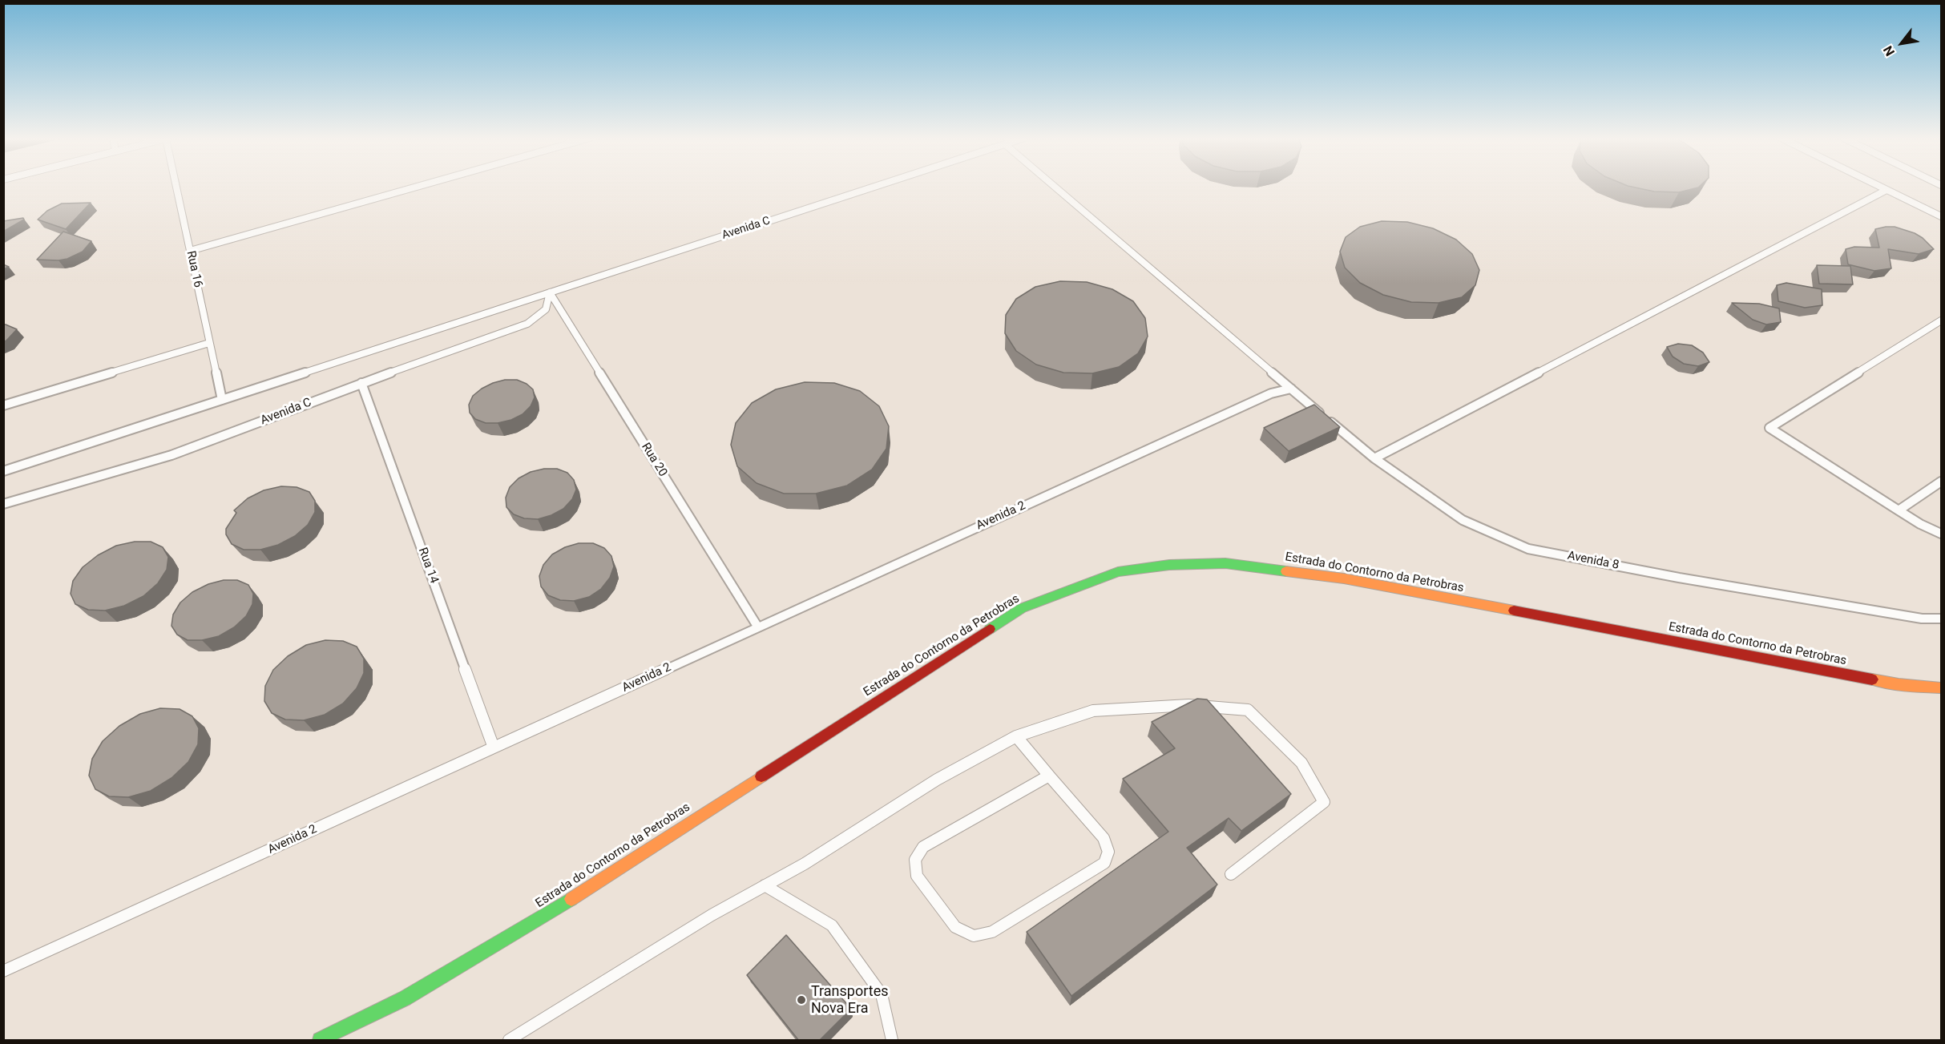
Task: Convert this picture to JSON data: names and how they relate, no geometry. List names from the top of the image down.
{
  "streets": {
    "main road": ["Estrada do Contorno da Petrobras"],
    "lane": [
      "Avenida C",
      "Rua 16",
      "Rua 20",
      "Avenida 2",
      "Avenida 8",
      "Rua 14"
    ]
  },
  "crossings": [
    ["Avenida C", "Rua 16"],
    ["Avenida C", "Rua 20"],
    ["Avenida C", "Rua 14"],
    ["Rua 20", "Avenida 2"],
    ["Avenida 2", "Avenida 8"],
    ["Avenida 2", "Rua 14"]
  ],
  "places": ["Transportes Nova Era"],
  "north": "bottom left"
}
